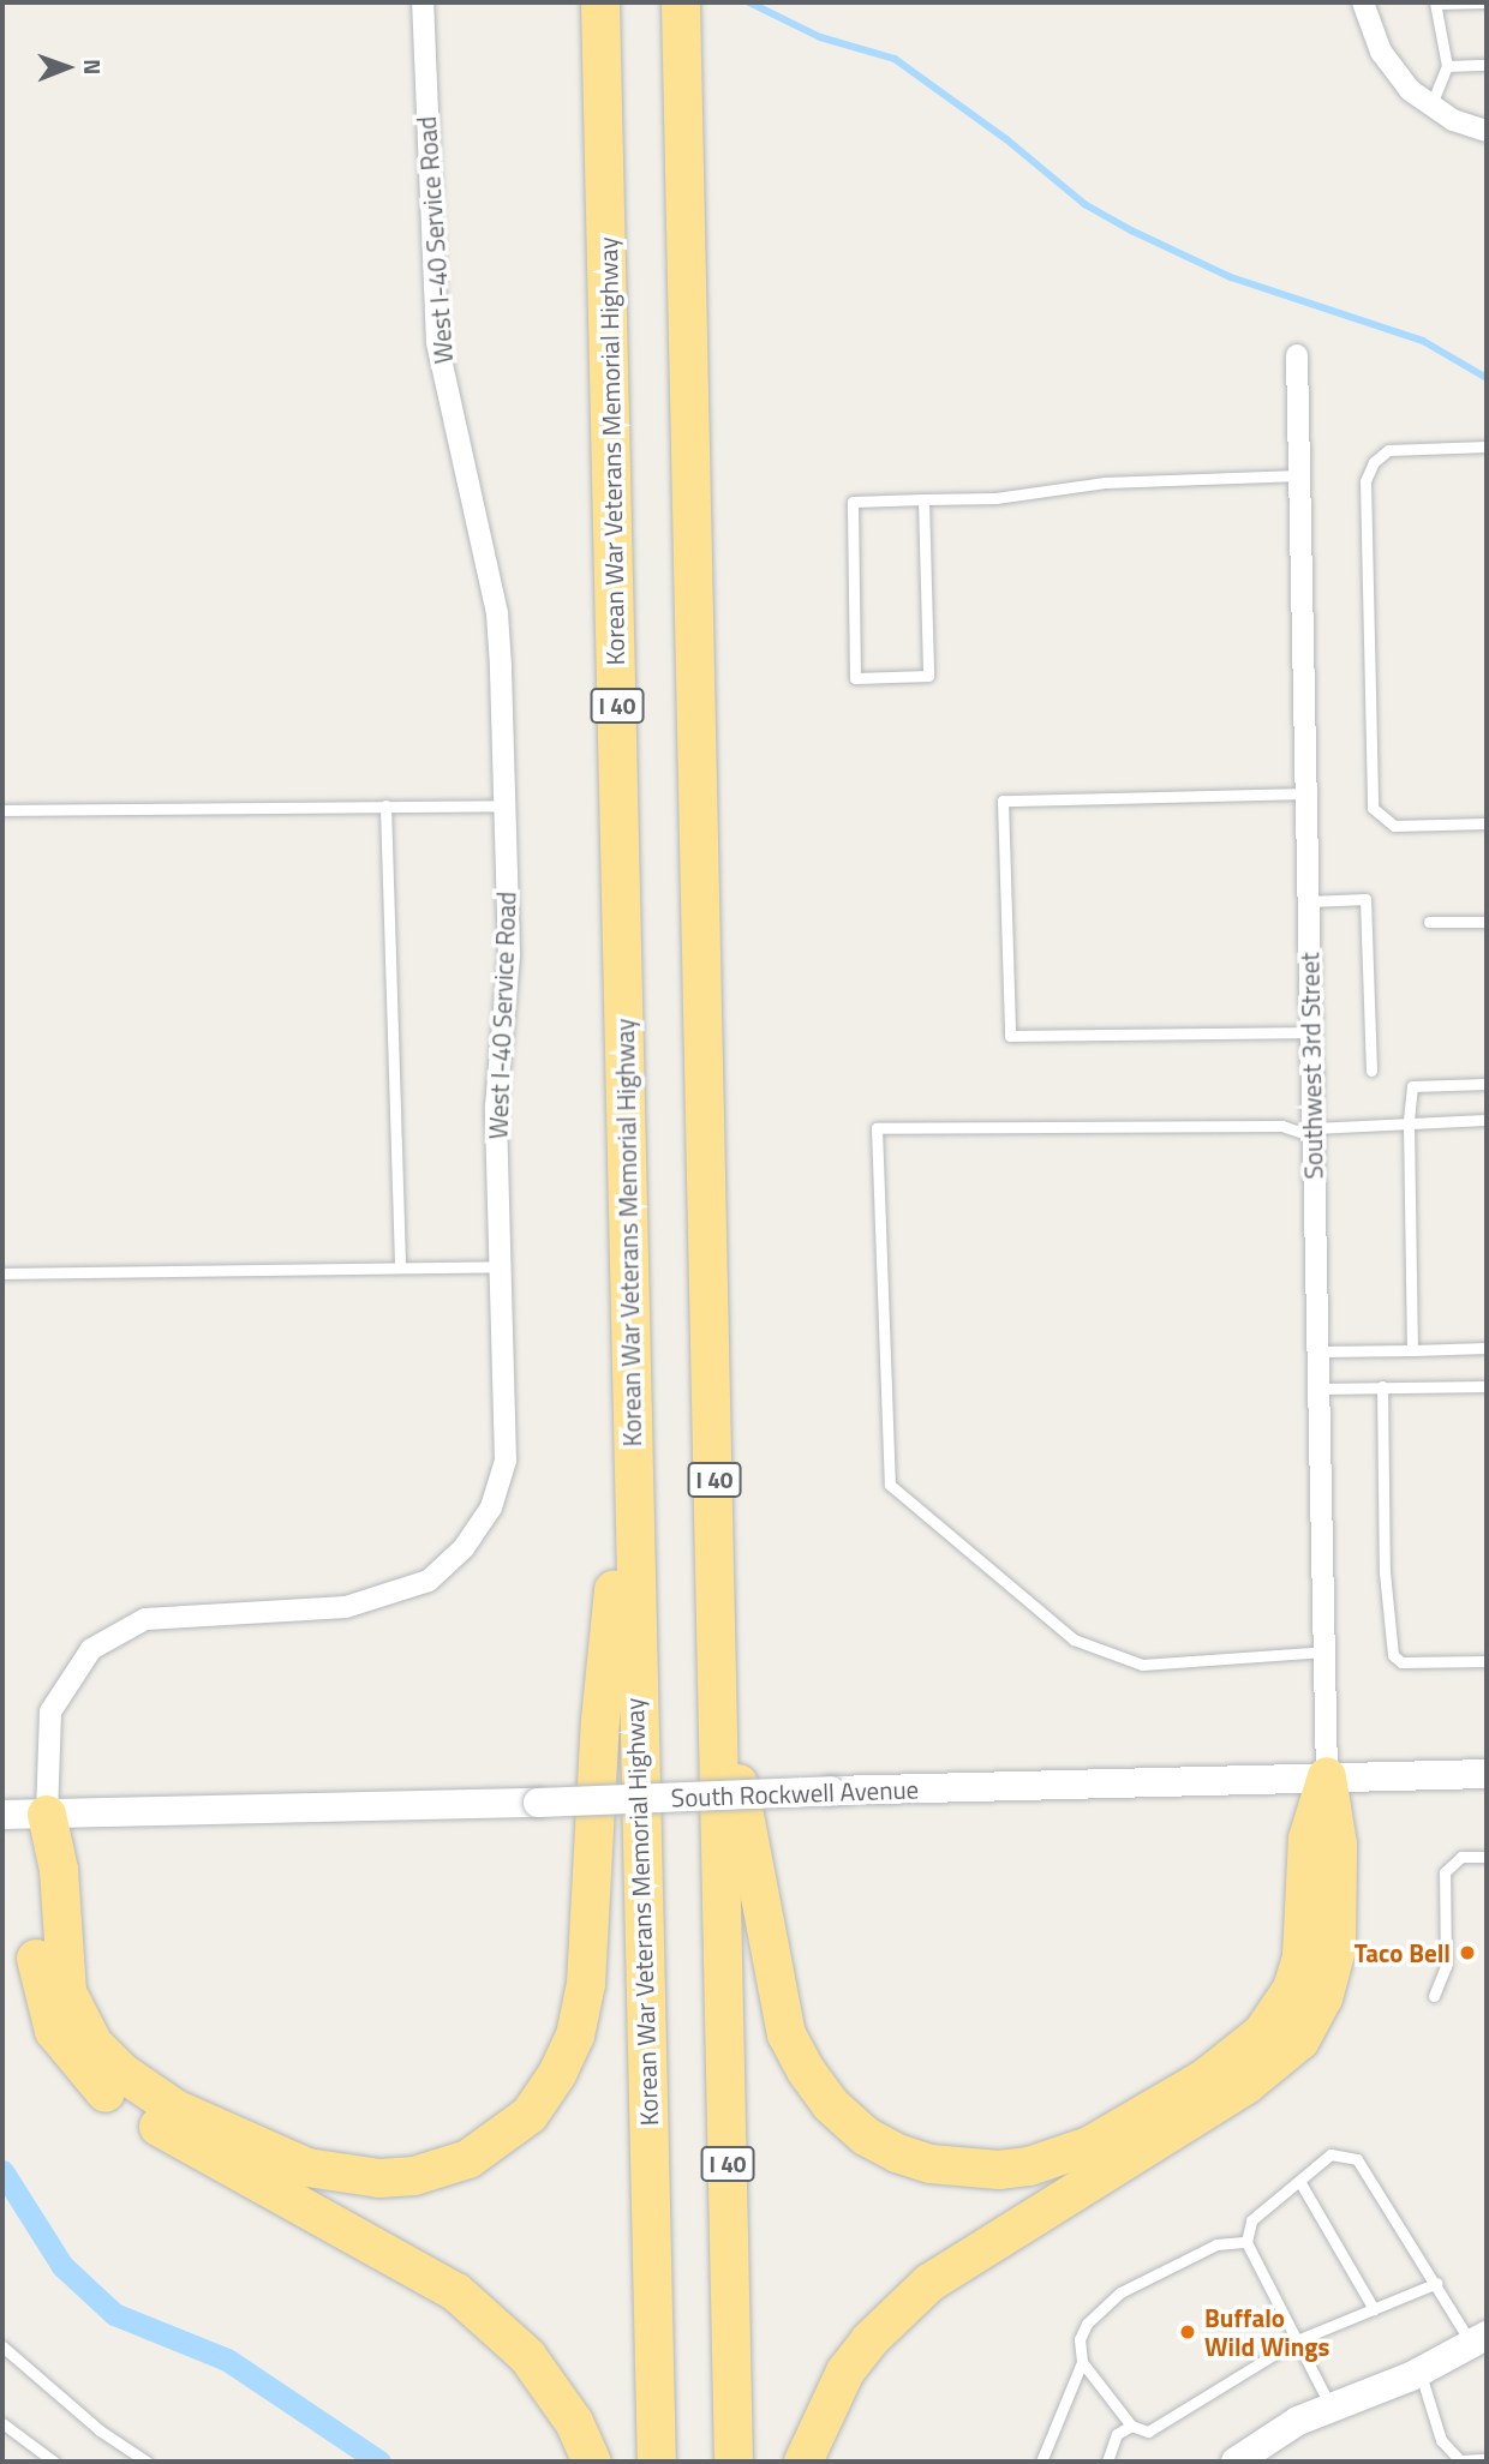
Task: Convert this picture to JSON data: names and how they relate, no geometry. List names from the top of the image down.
{
  "streets": {
    "highway": ["Korean War Veterans Memorial Highway", "I 40"],
    "street": ["West I-40 Service Road", "Southwest 3rd Street", "South Rockwell Avenue"]
  },
  "crossings": [
    ["West I-40 Service Road", "South Rockwell Avenue"],
    ["Southwest 3rd Street", "South Rockwell Avenue"]
  ],
  "places": ["Taco Bell", "Buffalo Wild Wings"],
  "north": "right"
}
